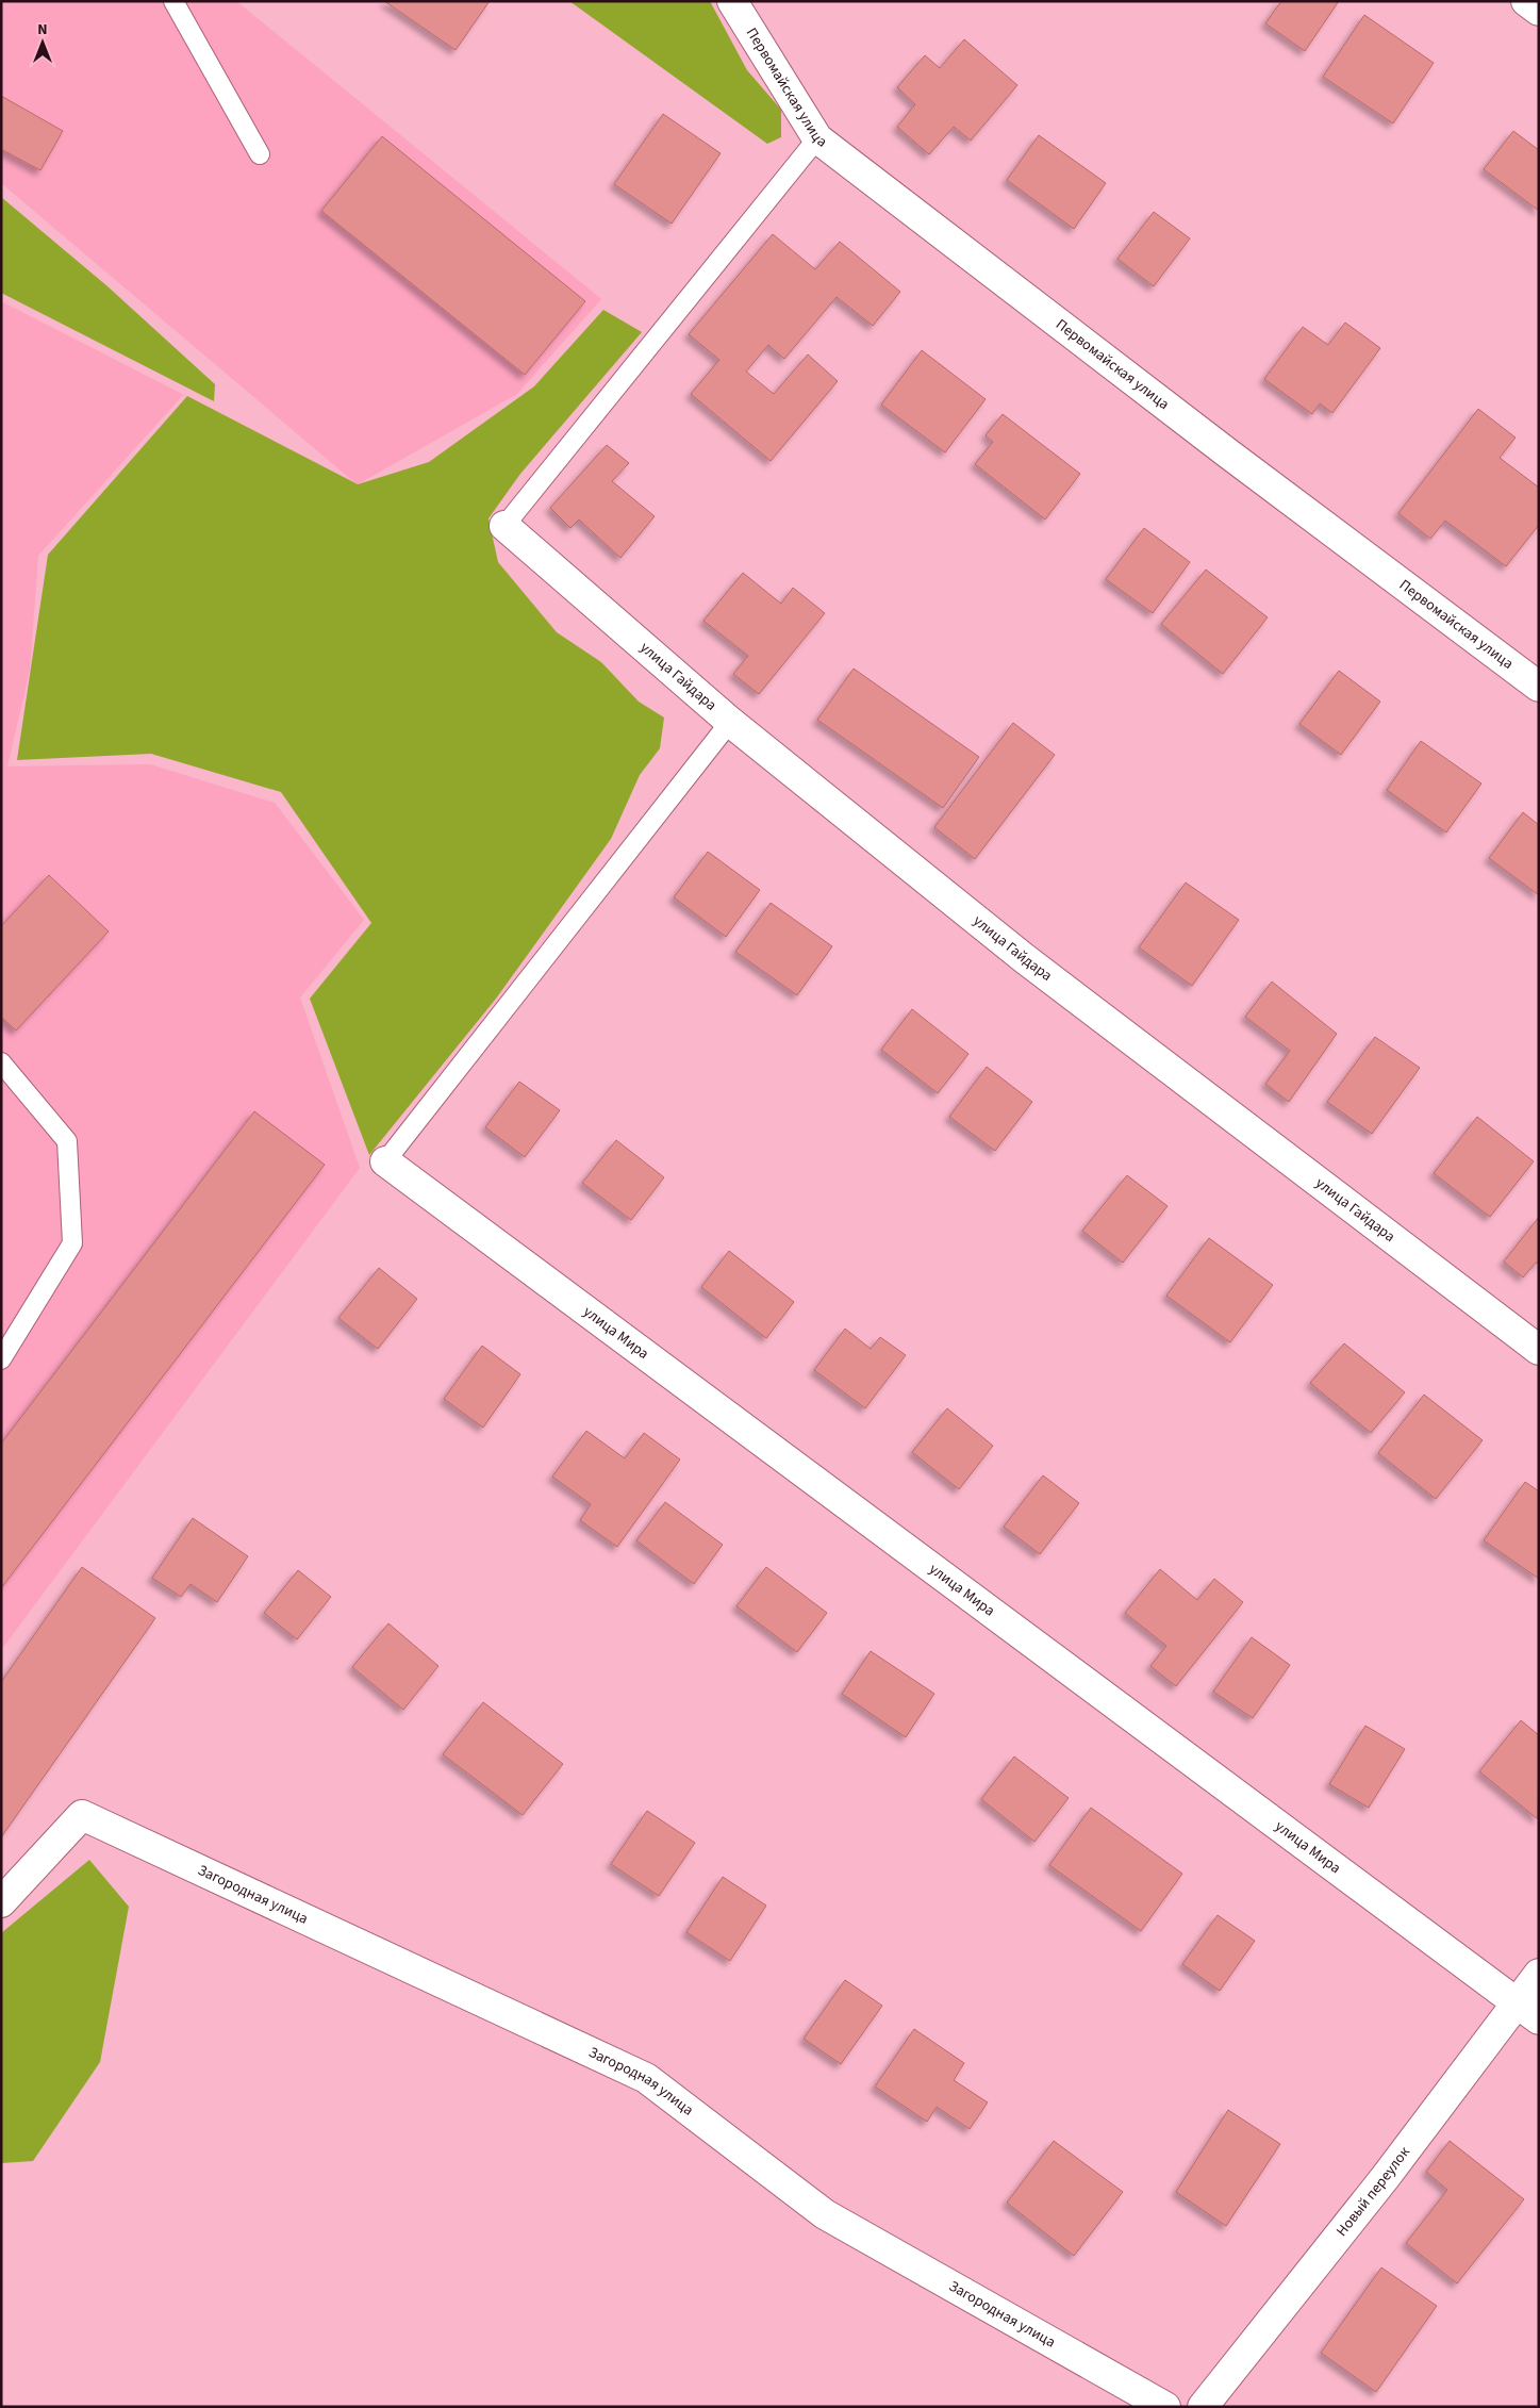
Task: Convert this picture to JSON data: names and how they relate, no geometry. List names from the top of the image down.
{
  "streets": {
    "street": [
      "Первомайская улица",
      "улица Гайдара",
      "улица Мира",
      "Загородная улица",
      "Новый переулок"
    ]
  },
  "crossings": [
    ["улица Мира", "Новый переулок"]
  ],
  "north": "top"
}
